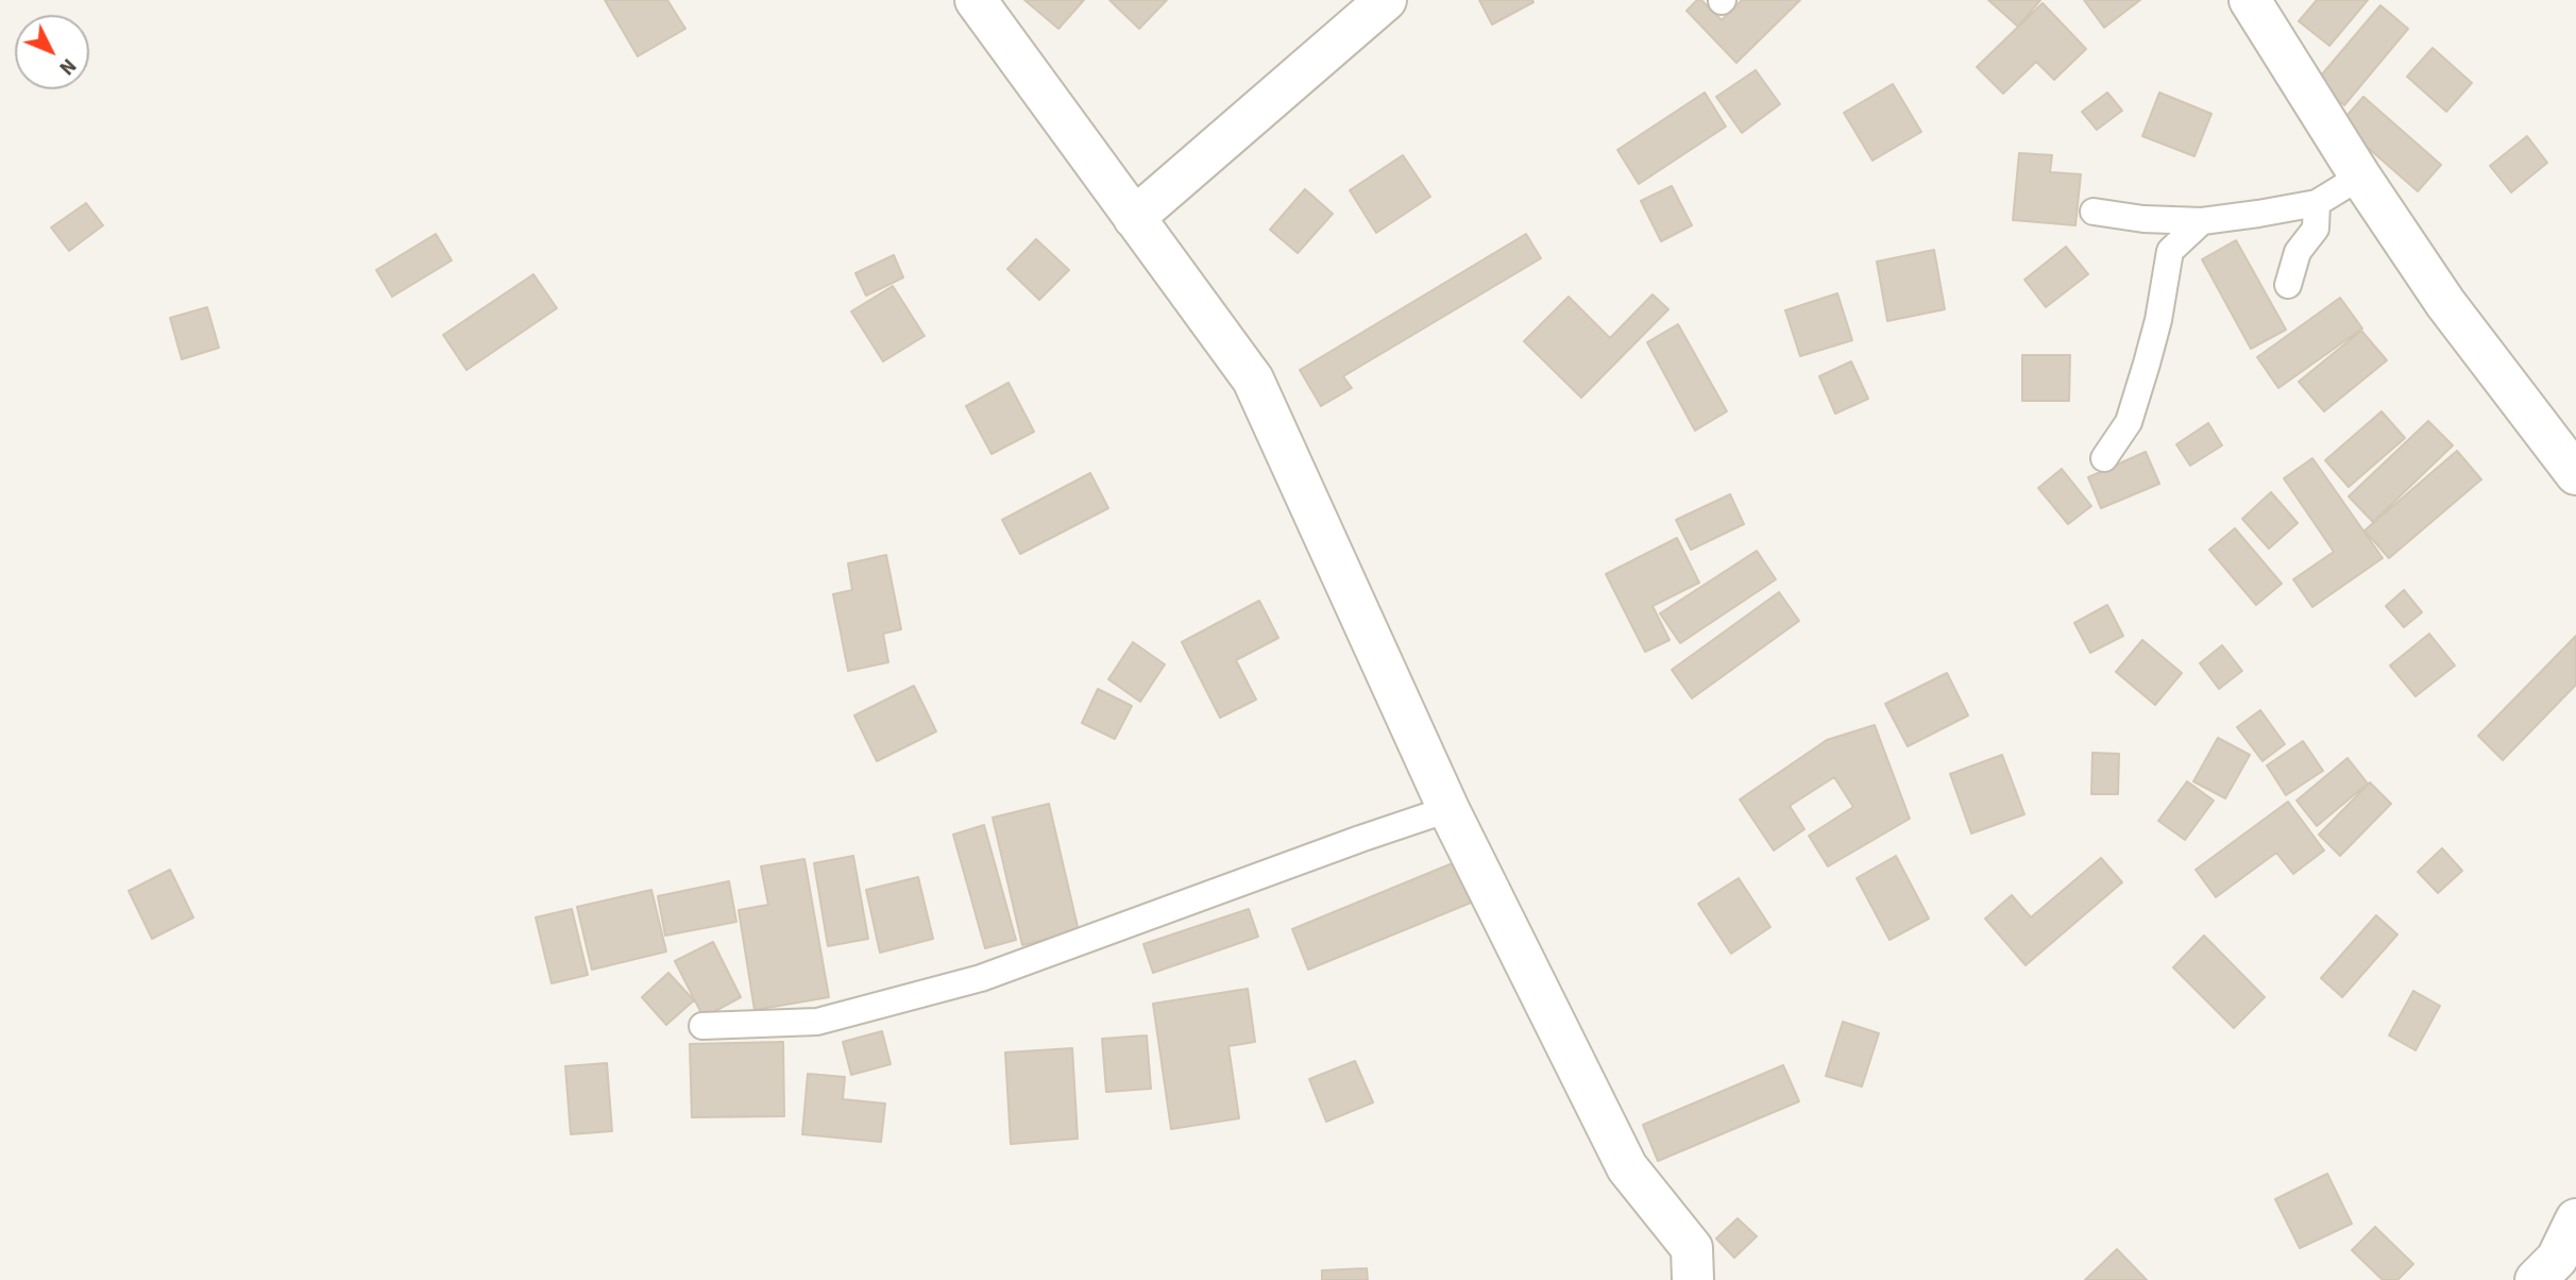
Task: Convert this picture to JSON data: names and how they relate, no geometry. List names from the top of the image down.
{
  "north": "bottom right"
}
